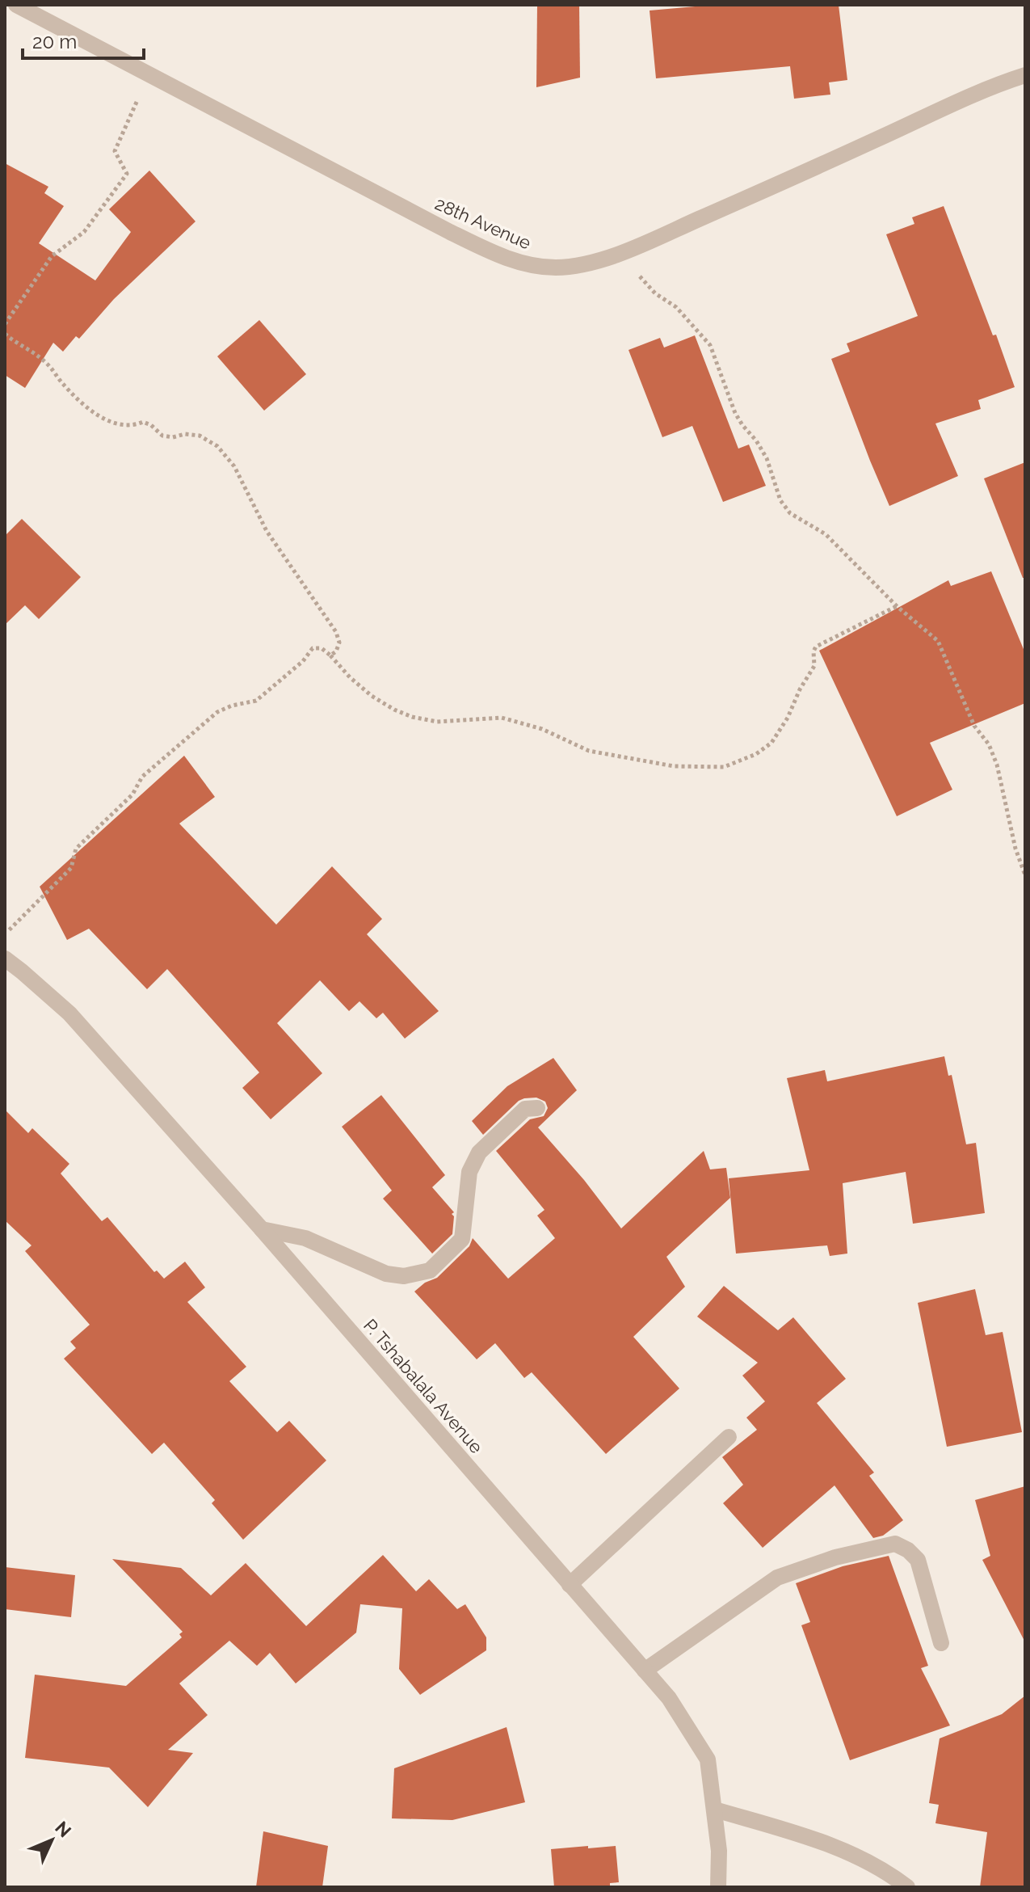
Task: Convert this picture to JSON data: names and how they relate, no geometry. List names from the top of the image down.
{
  "streets": {
    "street": ["28th Avenue", "P. Tshabalala Avenue"]
  },
  "scale_bar": "20 m",
  "north": "top right"
}
